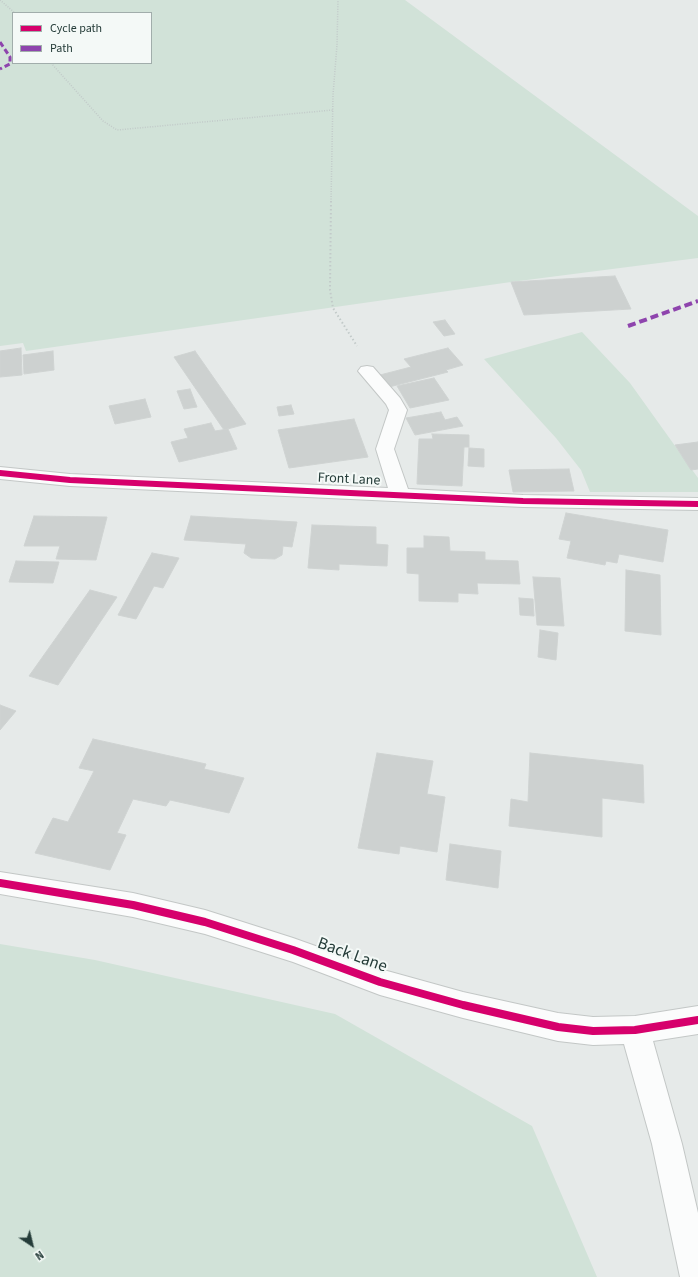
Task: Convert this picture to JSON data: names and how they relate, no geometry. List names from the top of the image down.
{
  "streets": {
    "street": ["Front Lane", "Back Lane"]
  },
  "legend": ["Cycle path", "Path"],
  "north": "bottom right"
}
